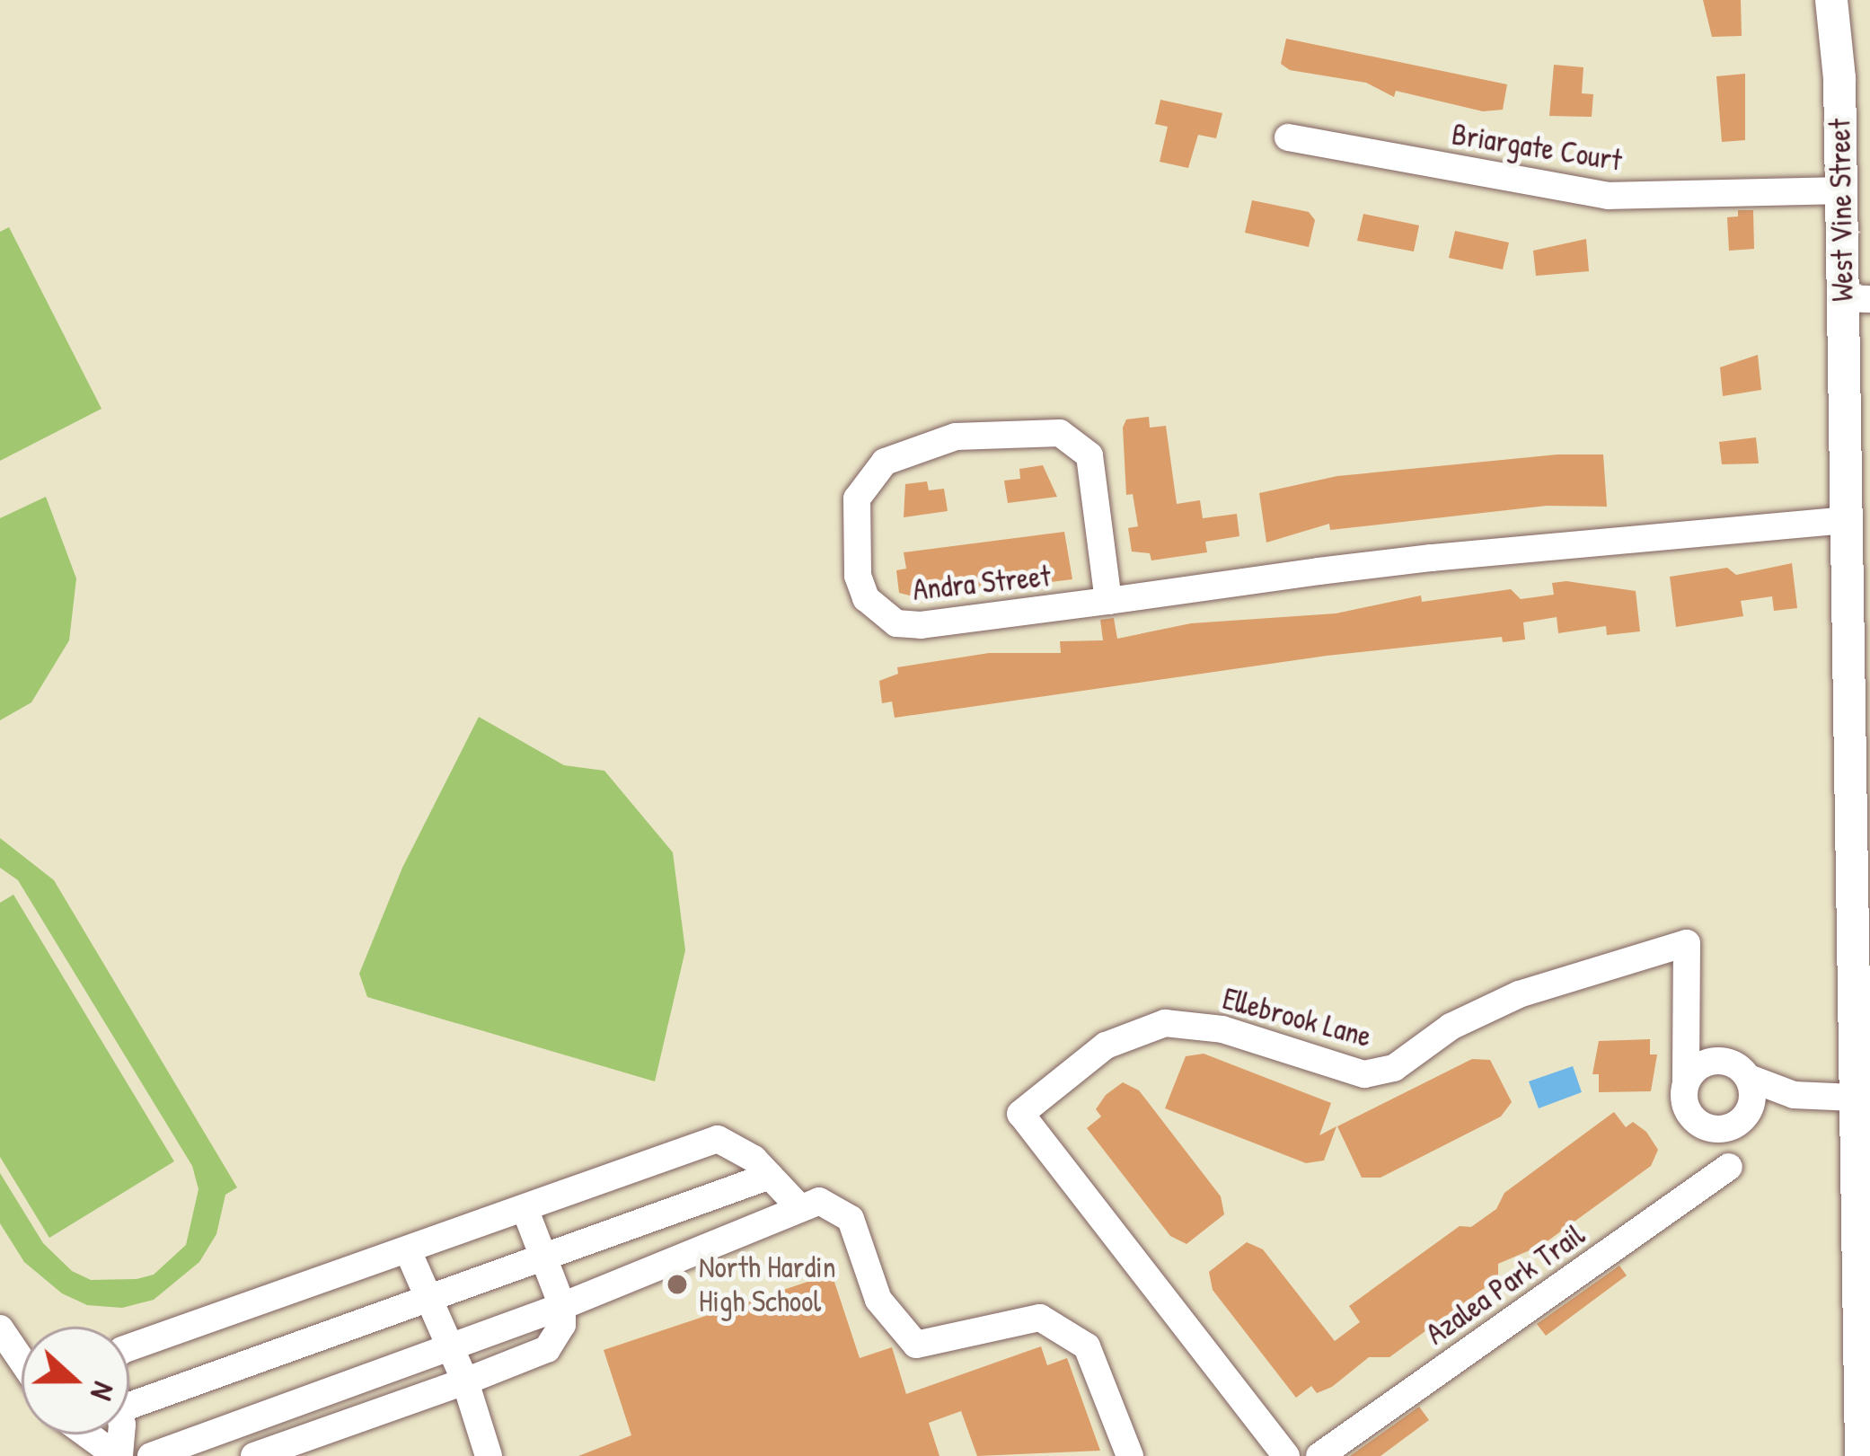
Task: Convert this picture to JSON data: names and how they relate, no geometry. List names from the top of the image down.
{
  "streets": {
    "main road": ["West Vine Street"],
    "street": [
      "Briargate Court",
      "Andra Street",
      "Ellebrook Lane",
      "Azalea Park Trail"
    ]
  },
  "crossings": [
    ["Briargate Court", "West Vine Street"],
    ["West Vine Street", "Andra Street"]
  ],
  "places": ["North Hardin High School"],
  "north": "right"
}
